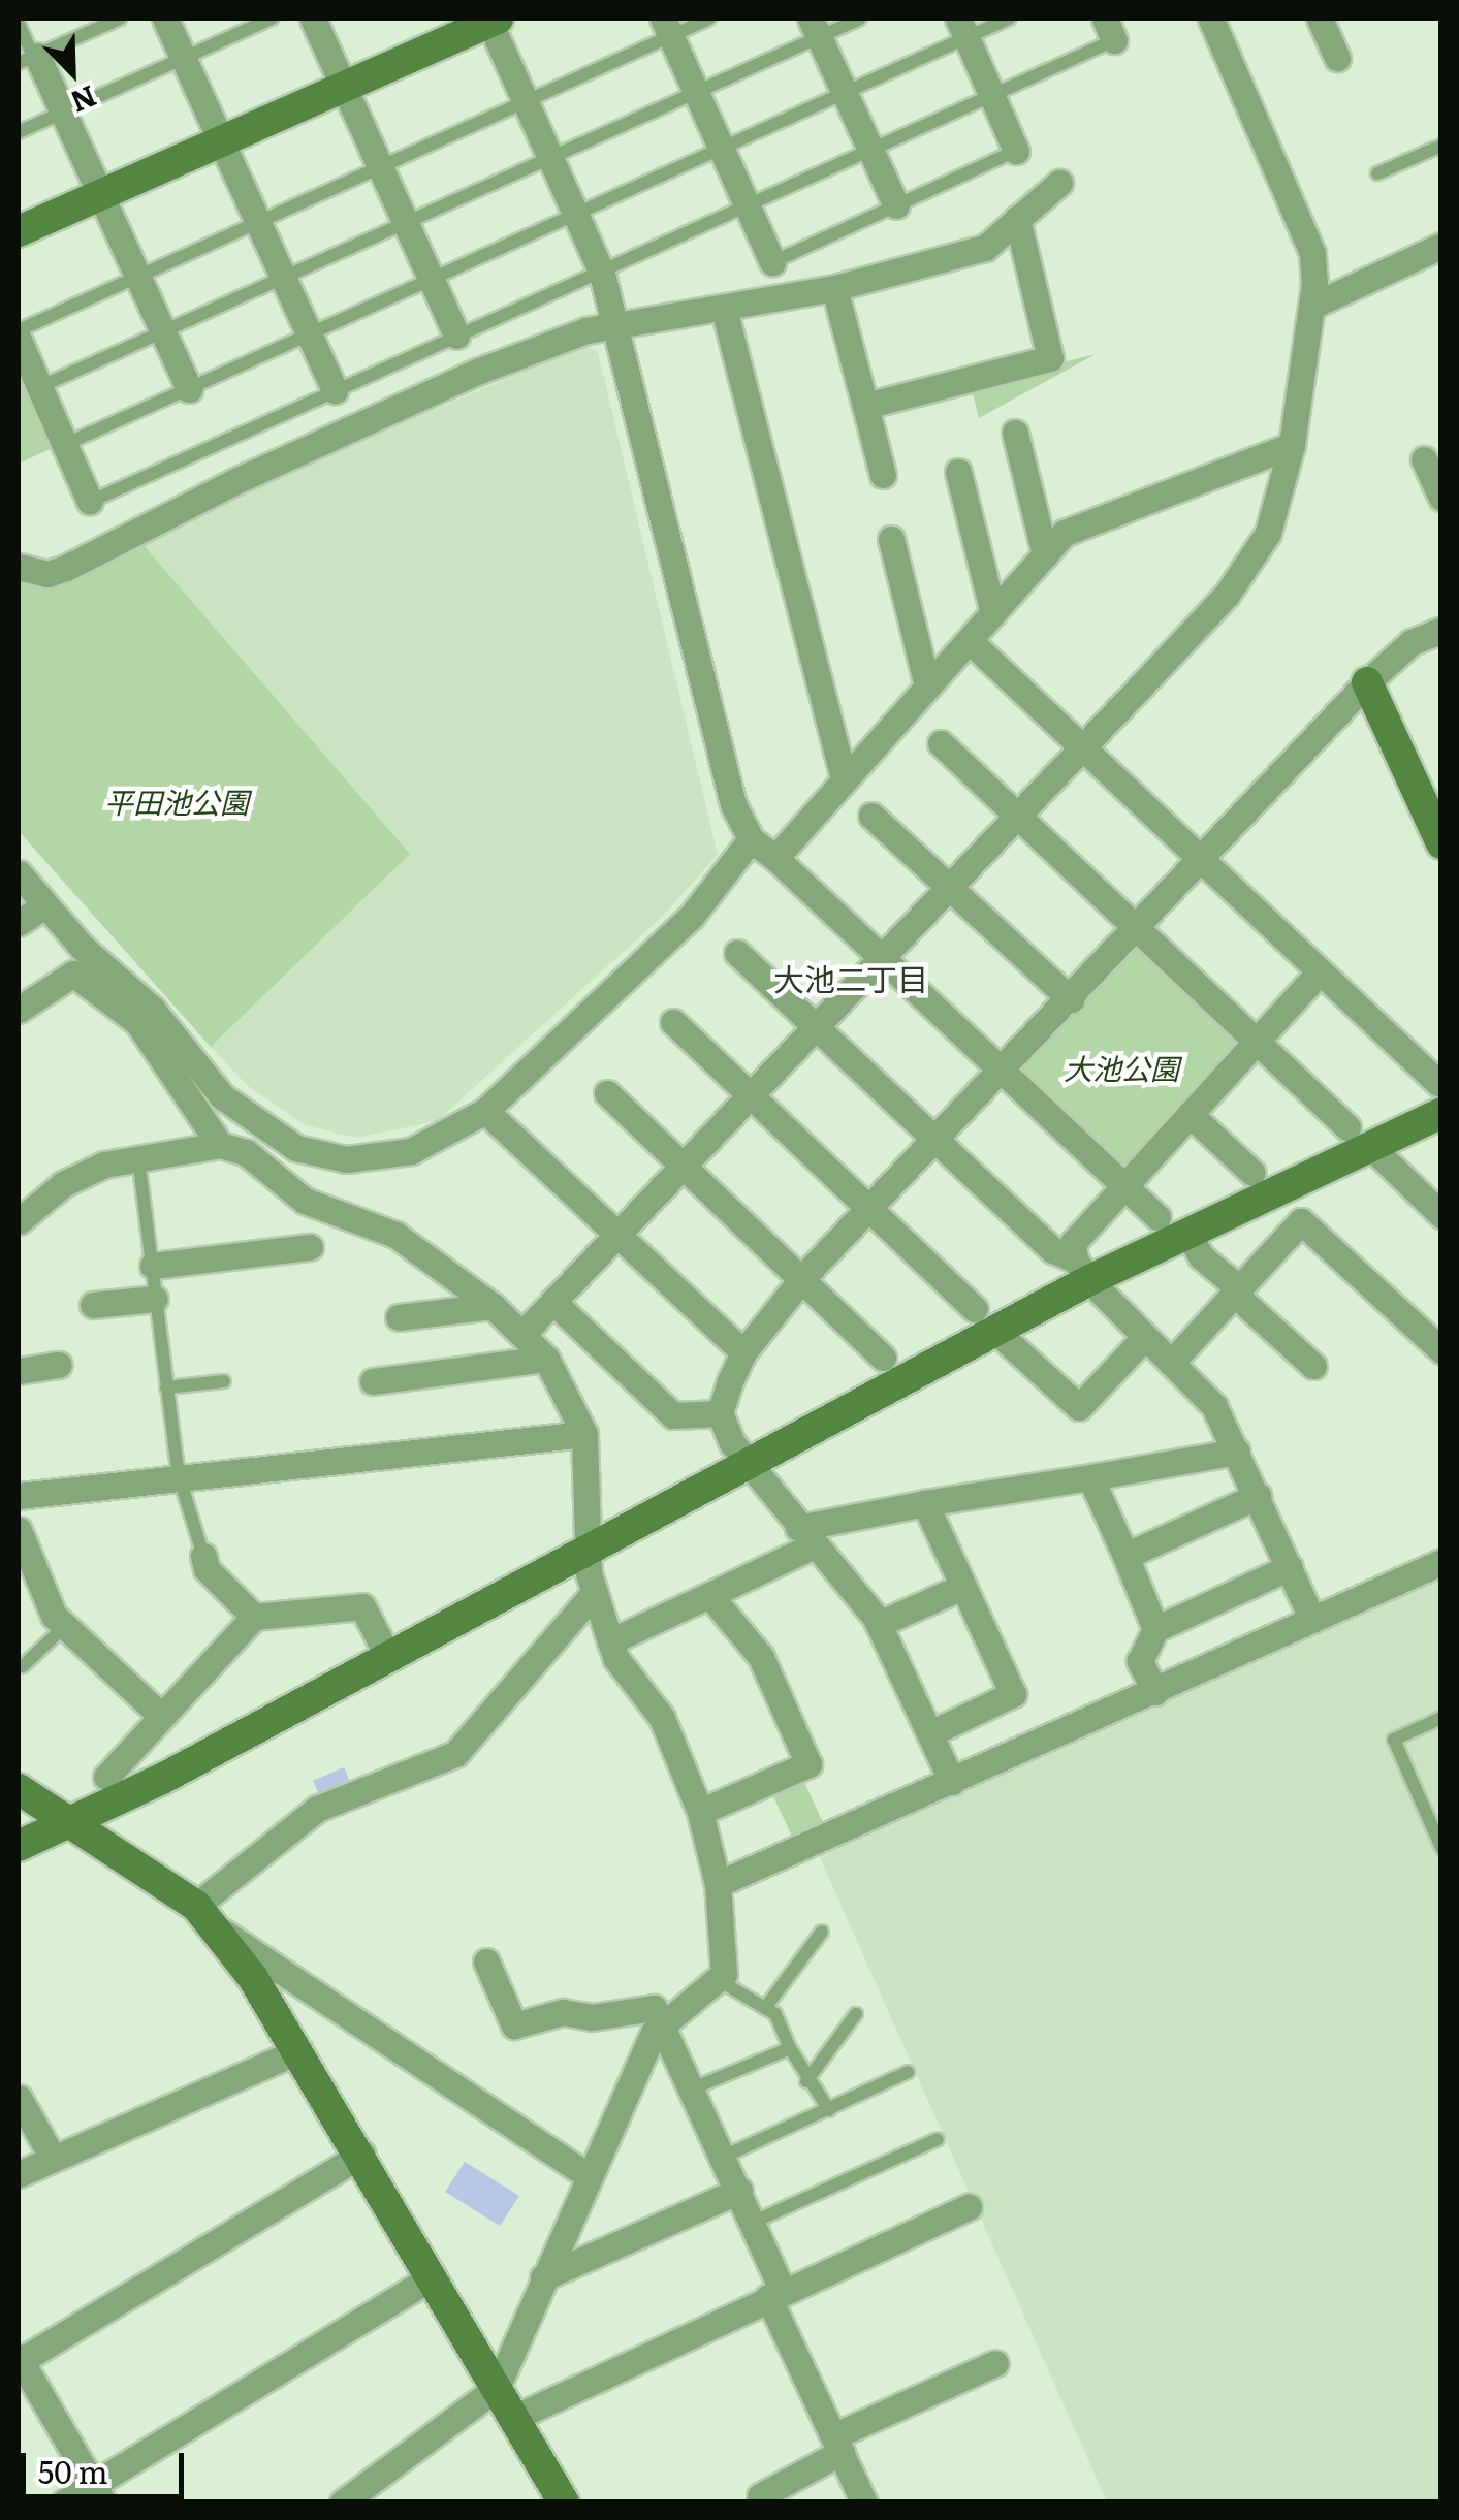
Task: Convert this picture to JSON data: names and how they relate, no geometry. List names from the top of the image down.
{
  "districts": ["大池二丁目"],
  "parks": ["平田池公園", "大池公園"],
  "scale_bar": "50 m",
  "north": "bottom right"
}
